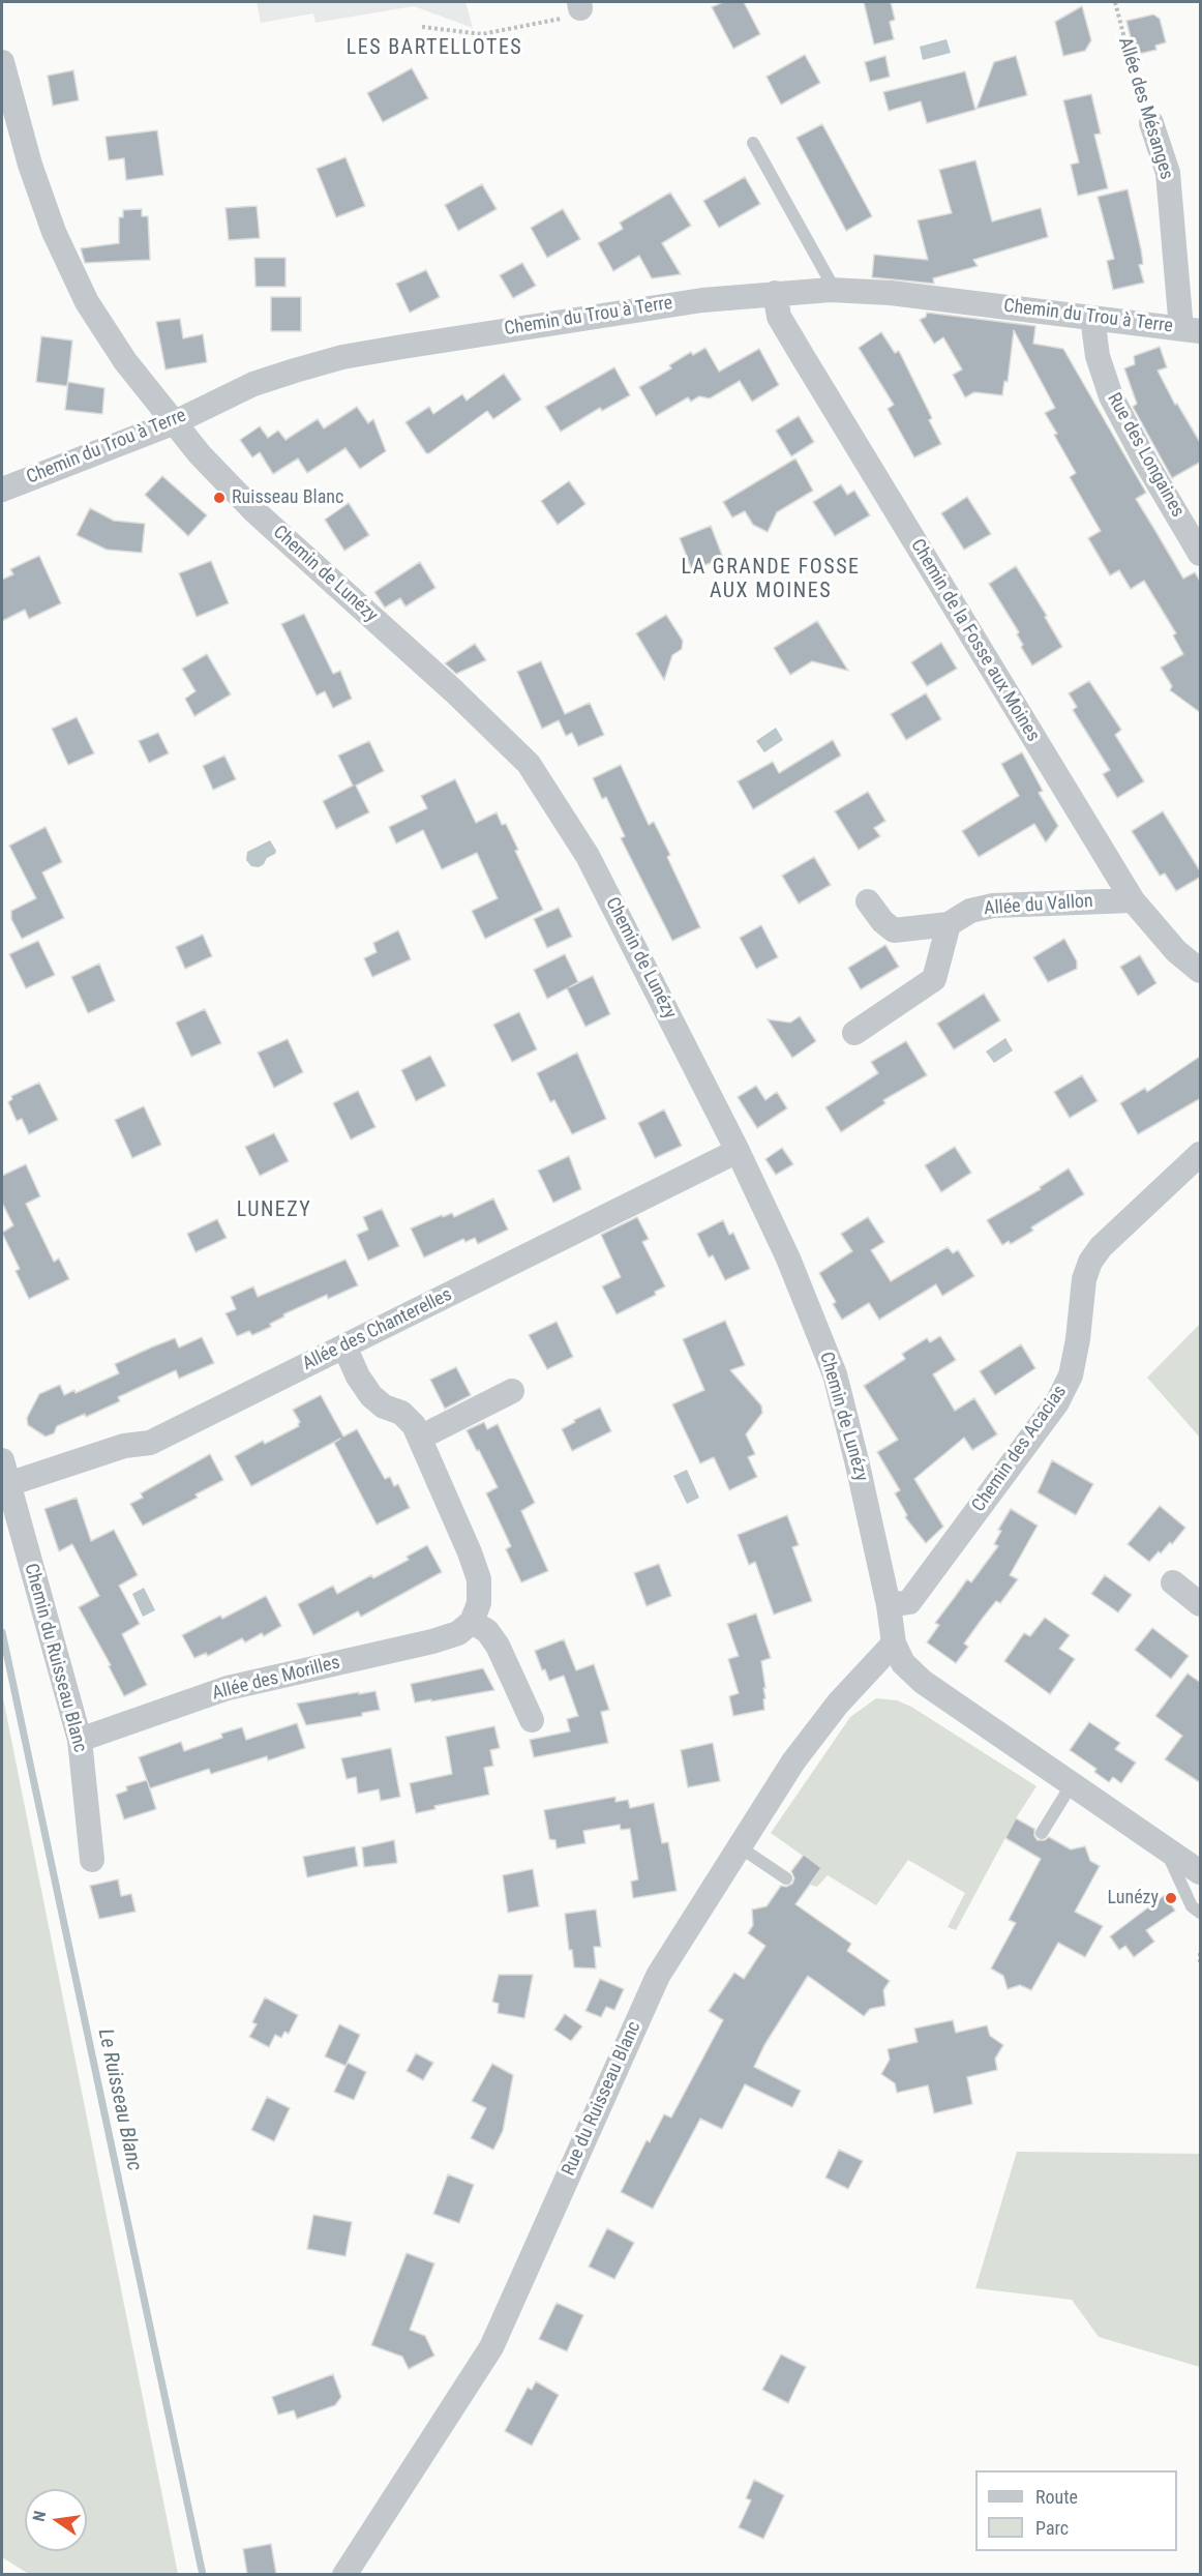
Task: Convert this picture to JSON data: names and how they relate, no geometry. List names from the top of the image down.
{
  "streets": {
    "street": [
      "Allée des Mésanges",
      "Chemin du Trou à Terre",
      "Rue des Longaines",
      "Chemin de Lunézy",
      "Chemin de la Fosse aux Moines",
      "Allée du Vallon",
      "Allée des Chanterelles",
      "Chemin des Acacias",
      "Chemin du Ruisseau Blanc",
      "Allée des Morilles",
      "Rue du Ruisseau Blanc"
    ]
  },
  "crossings": [
    ["Allée des Mésanges", "Chemin du Trou à Terre"],
    ["Chemin du Trou à Terre", "Rue des Longaines"],
    ["Chemin du Trou à Terre", "Chemin de Lunézy"],
    ["Chemin du Trou à Terre", "Chemin de la Fosse aux Moines"],
    ["Chemin de Lunézy", "Allée des Chanterelles"],
    ["Chemin de Lunézy", "Chemin des Acacias"],
    ["Chemin de Lunézy", "Rue du Ruisseau Blanc"],
    ["Chemin de la Fosse aux Moines", "Allée du Vallon"],
    ["Allée des Chanterelles", "Chemin du Ruisseau Blanc"],
    ["Chemin du Ruisseau Blanc", "Allée des Morilles"]
  ],
  "districts": ["LES BARTELLOTES", "LA GRANDE FOSSE AUX MOINES", "LUNEZY"],
  "water": ["Le Ruisseau Blanc"],
  "places": ["Ruisseau Blanc", "Lunézy"],
  "legend": ["Route", "Parc"],
  "north": "left"
}
